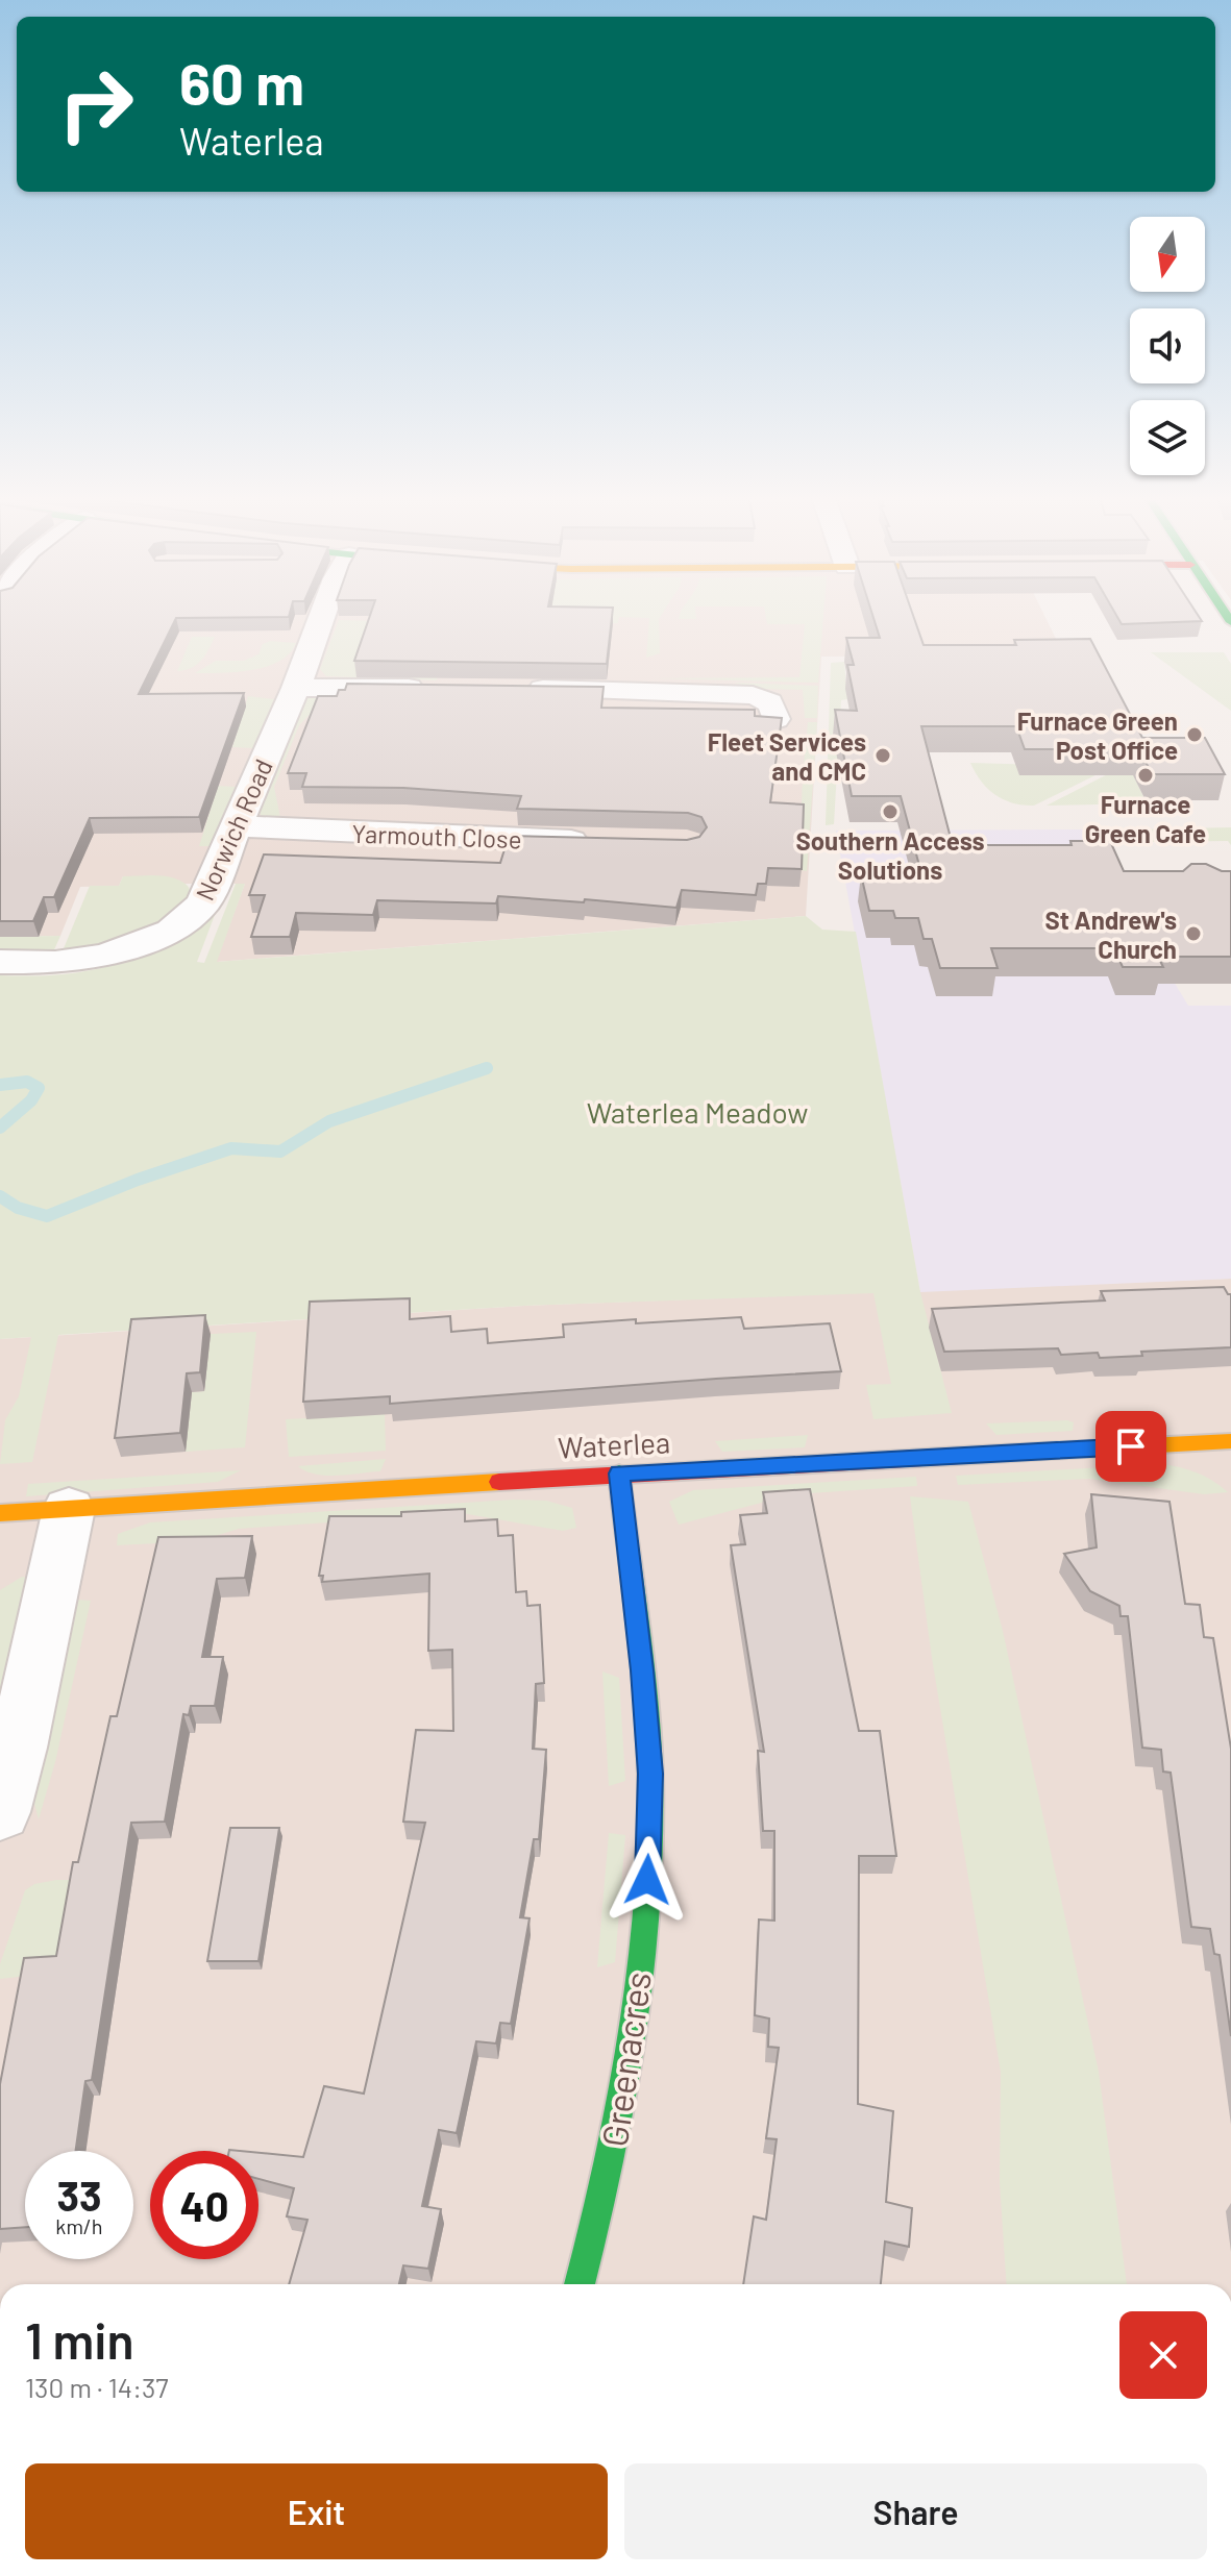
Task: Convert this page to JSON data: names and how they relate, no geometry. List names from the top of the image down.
{
  "streets": {
    "street": [
      "Norwich Road",
      "Yarmouth Close",
      "Waterlea",
      "Greenacres"
    ]
  },
  "crossings": [
    ["Norwich Road", "Yarmouth Close"],
    ["Waterlea", "Greenacres"]
  ],
  "parks": ["Waterlea Meadow"],
  "places": [
    "Furnace Green Post Office",
    "Fleet Services and CMC",
    "Furnace Green Cafe",
    "Southern Access Solutions",
    "St Andrew's Church"
  ],
  "north": "bottom",
  "page": {
    "turn": ["60 m", "Waterlea"],
    "speed": "33 km/h",
    "limit": "40",
    "heading": ["1 min", "130 m · 14:37"],
    "buttons": ["Exit", "Share"]
  }
}
